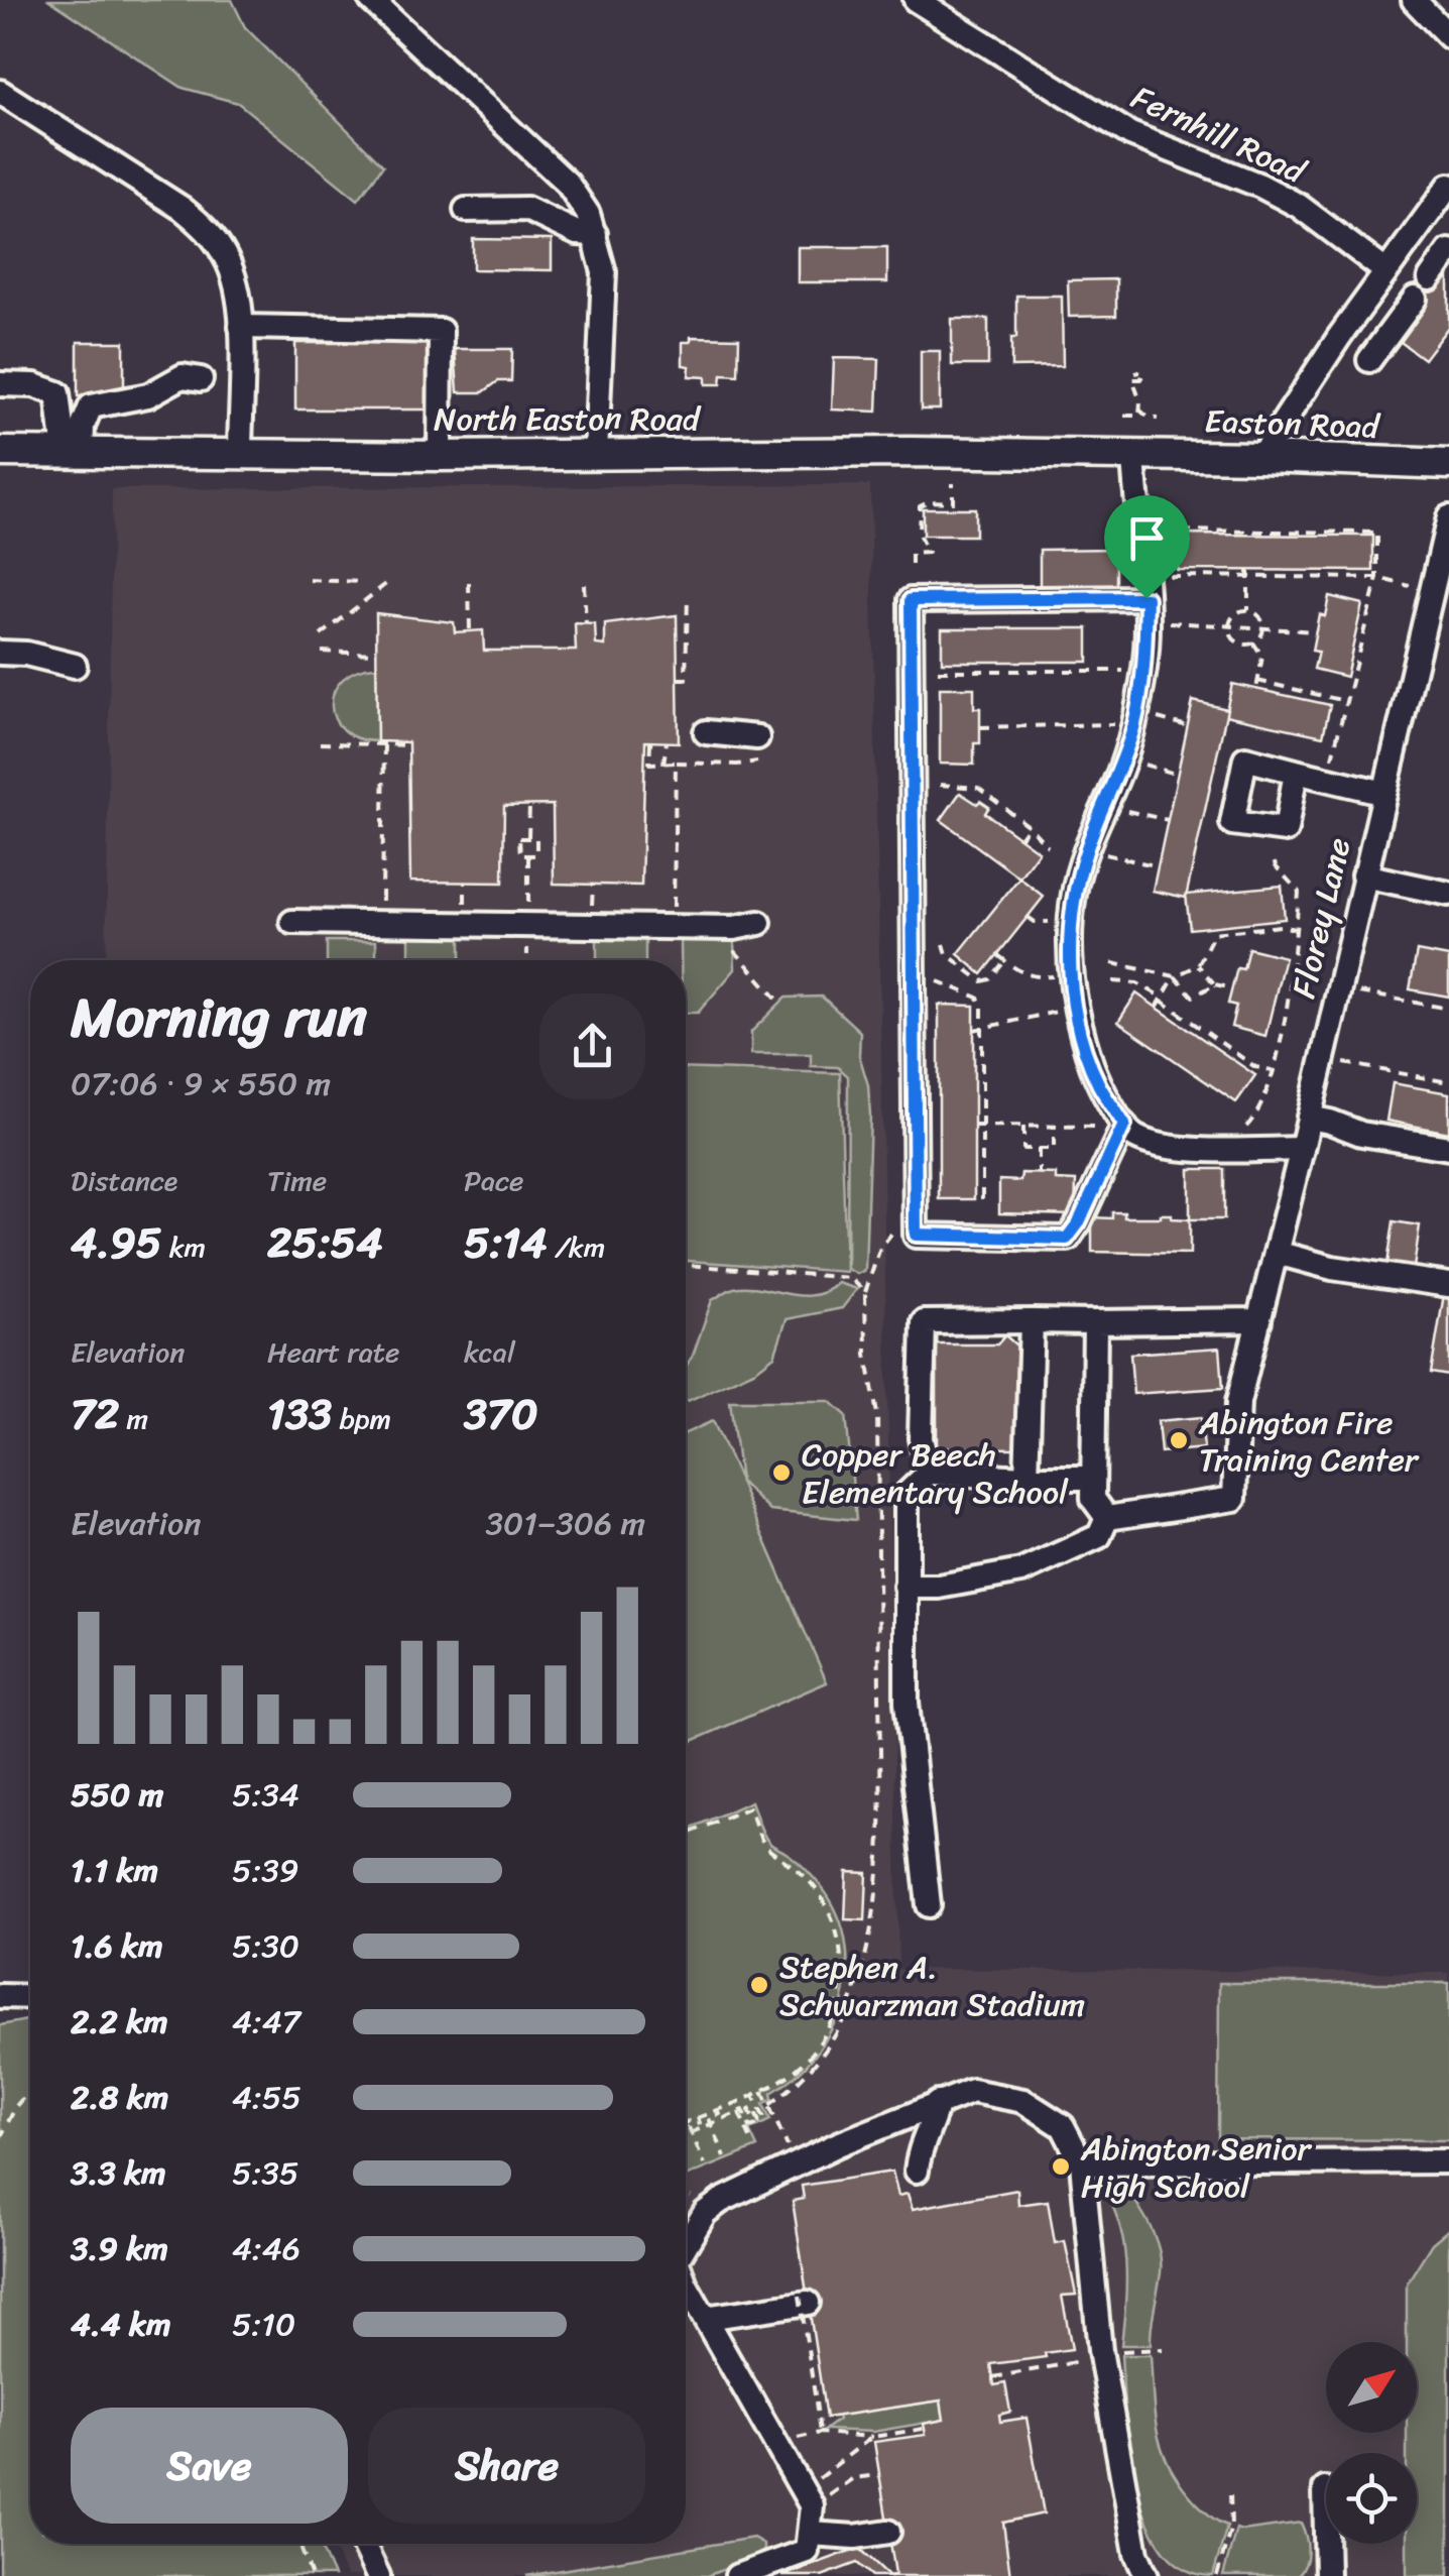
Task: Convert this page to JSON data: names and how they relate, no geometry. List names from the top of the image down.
{
  "streets": {
    "main road": ["North Easton Road", "Easton Road"],
    "street": ["Fernhill Road", "Florey Lane"]
  },
  "crossings": [
    ["North Easton Road", "Easton Road"]
  ],
  "places": [
    "Abington Fire Training Center",
    "Copper Beech Elementary School",
    "Stephen A. Schwarzman Stadium",
    "Abington Senior High School"
  ],
  "north": "top right",
  "page": {
    "heading": ["Morning run", "07:06 · 9 × 550 m"],
    "stats": [
      ["Distance", "4.95 km"],
      ["Time", "25:54"],
      ["Pace", "5:14 /km"],
      ["Elevation", "72 m"],
      ["Heart rate", "133 bpm"],
      ["kcal", "370"]
    ],
    "chart": ["Elevation", "301–306 m"],
    "list": [
      {
        "name": "550 m",
        "note": "5:34"
      },
      {
        "name": "1.1 km",
        "note": "5:39"
      },
      {
        "name": "1.6 km",
        "note": "5:30"
      },
      {
        "name": "2.2 km",
        "note": "4:47"
      },
      {
        "name": "2.8 km",
        "note": "4:55"
      },
      {
        "name": "3.3 km",
        "note": "5:35"
      },
      {
        "name": "3.9 km",
        "note": "4:46"
      },
      {
        "name": "4.4 km",
        "note": "5:10"
      }
    ],
    "buttons": ["Save", "Share"]
  }
}
